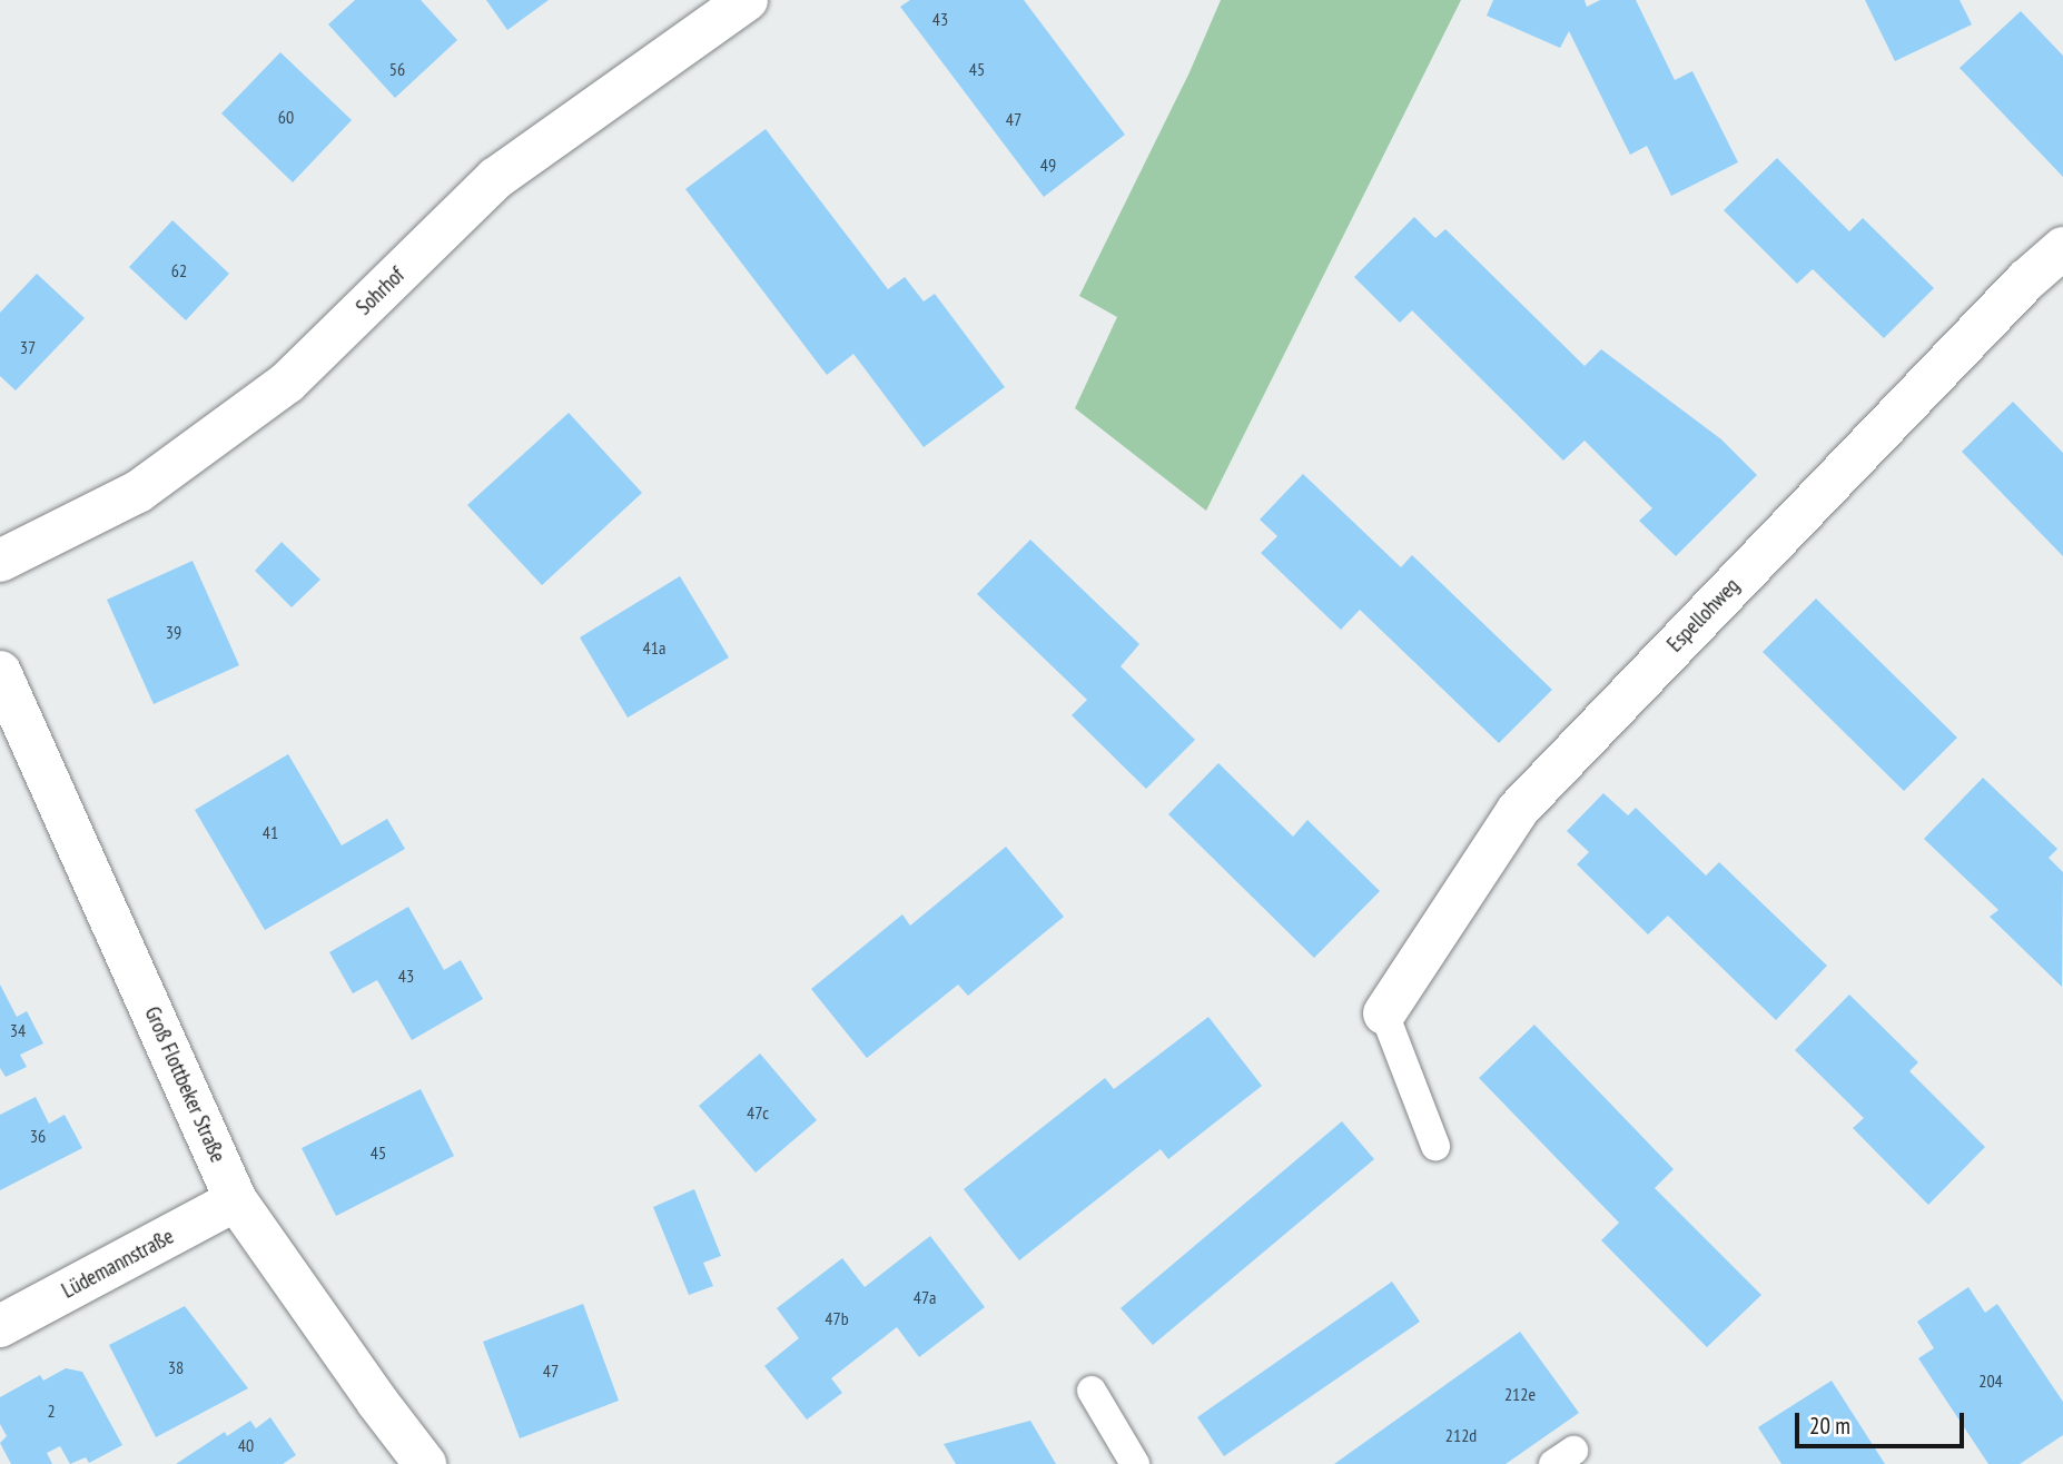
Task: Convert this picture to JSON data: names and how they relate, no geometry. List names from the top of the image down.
{
  "streets": {
    "street": [
      "Sohrhof",
      "Espellohweg",
      "Groß Flottbeker Straße",
      "Lüdemannstraße"
    ]
  },
  "crossings": [
    ["Groß Flottbeker Straße", "Lüdemannstraße"]
  ],
  "house_numbers": [
    "43",
    "56",
    "45",
    "60",
    "47",
    "49",
    "62",
    "37",
    "39",
    "41a",
    "41",
    "43",
    "34",
    "47c",
    "36",
    "45",
    "47a",
    "47b",
    "38",
    "47",
    "204",
    "212e",
    "2",
    "212d",
    "40"
  ],
  "scale_bar": "20 m"
}
